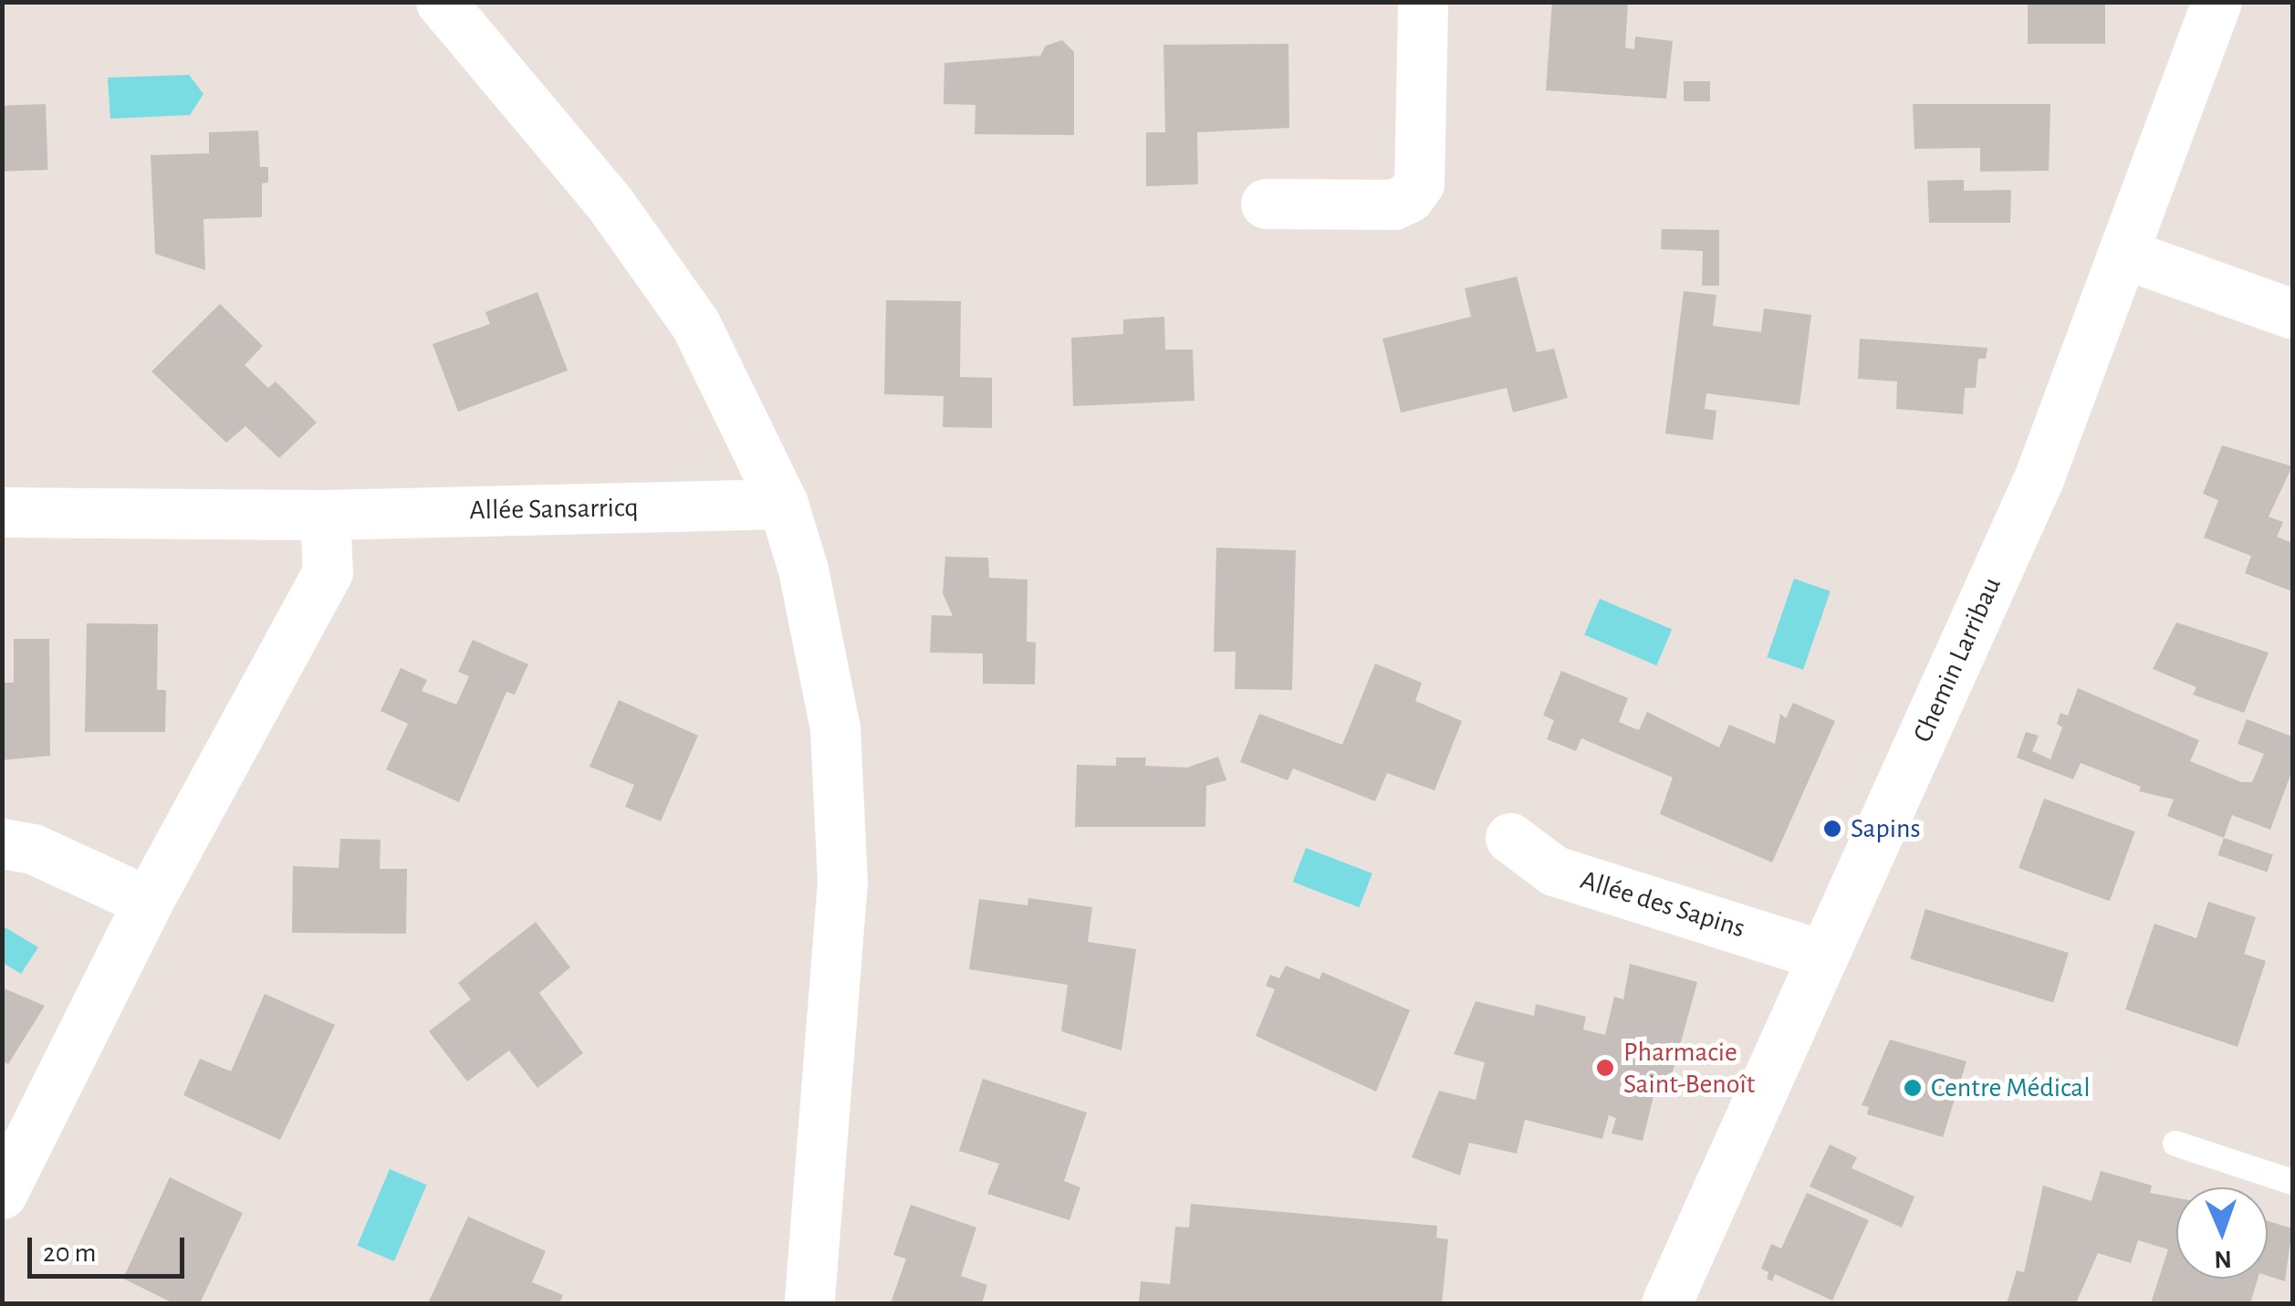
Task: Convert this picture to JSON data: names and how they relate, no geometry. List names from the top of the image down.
{
  "streets": {
    "street": ["Allée Sansarricq", "Chemin Larribau", "Allée des Sapins"]
  },
  "crossings": [
    ["Chemin Larribau", "Allée des Sapins"]
  ],
  "places": ["Sapins", "Pharmacie Saint-Benoît", "Centre Médical"],
  "scale_bar": "20 m",
  "north": "bottom"
}
